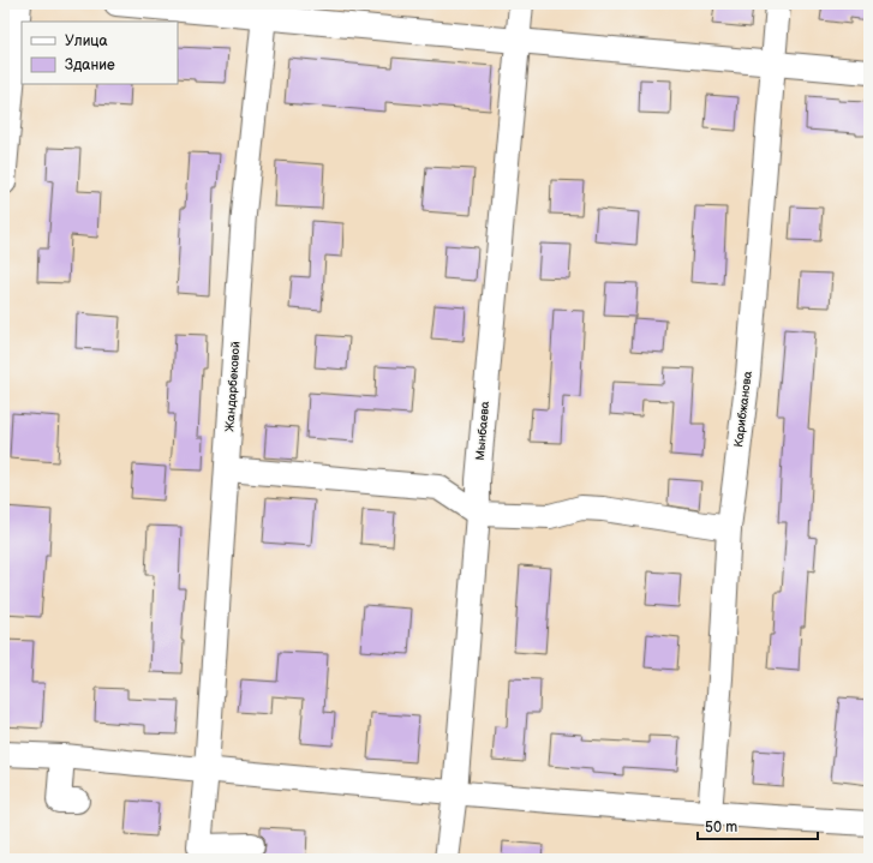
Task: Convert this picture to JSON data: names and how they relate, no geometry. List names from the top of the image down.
{
  "streets": {
    "street": ["Жандарбековой", "Карибжанова", "Мынбаева"]
  },
  "legend": ["Улица", "Здание"],
  "scale_bar": "50 m"
}
